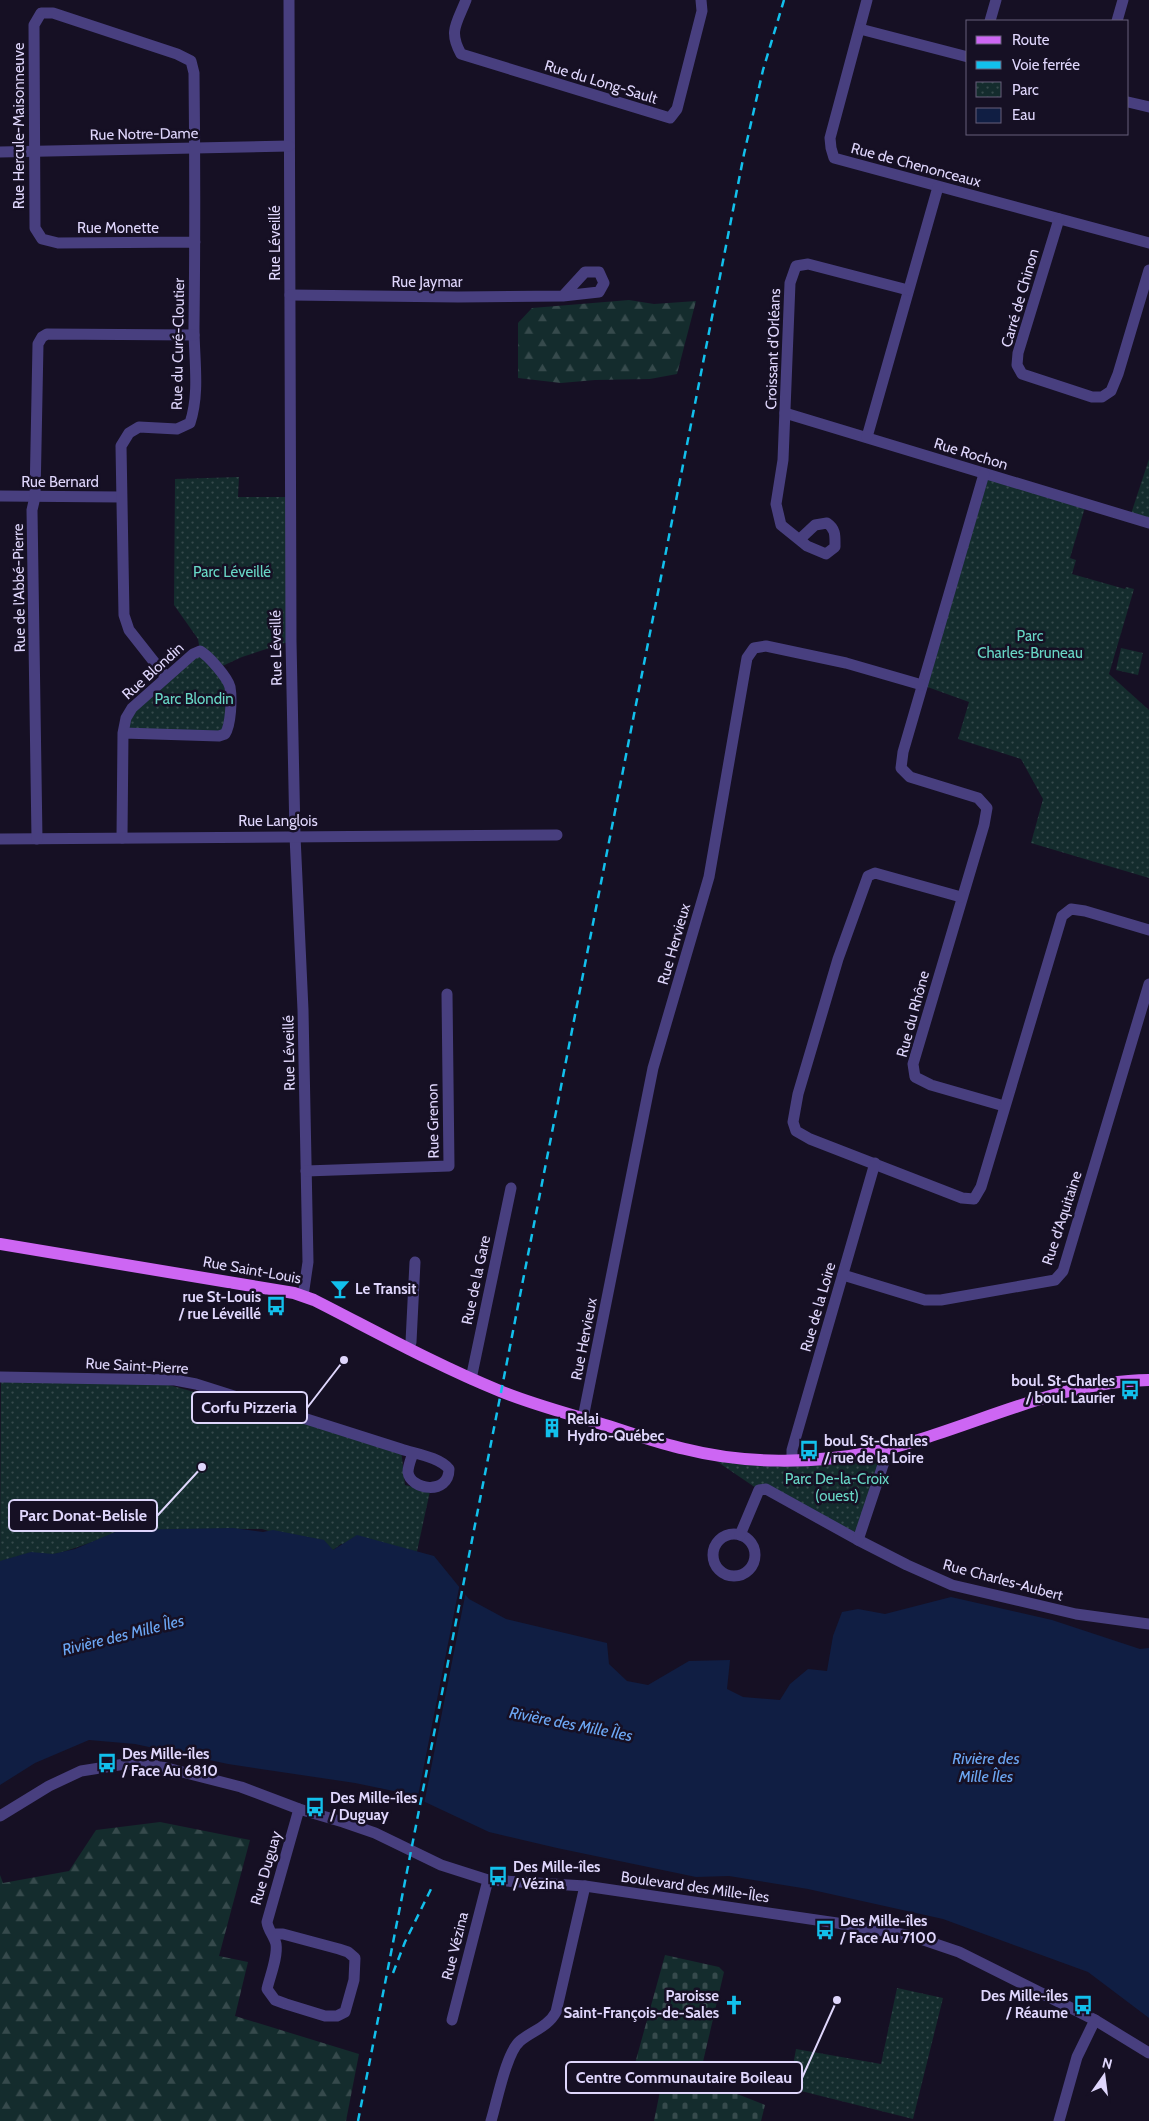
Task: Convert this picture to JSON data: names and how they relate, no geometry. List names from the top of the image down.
{
  "streets": {
    "main road": ["Rue Saint-Louis"],
    "street": [
      "Rue du Long-Sault",
      "Rue Hercule-Maisonneuve",
      "Rue Notre-Dame",
      "Rue de Chenonceaux",
      "Rue Monette",
      "Rue Léveillé",
      "Rue Jaymar",
      "Carré de Chinon",
      "Rue du Curé-Cloutier",
      "Croissant d'Orléans",
      "Rue Rochon",
      "Rue Bernard",
      "Rue de l'Abbé-Pierre",
      "Rue Blondin",
      "Rue Langlois",
      "Rue Hervieux",
      "Rue du Rhône",
      "Rue Grenon",
      "Rue d'Aquitaine",
      "Rue de la Gare",
      "Rue de la Loire",
      "Rue Saint-Pierre",
      "Rue Charles-Aubert",
      "Rue Duguay",
      "Boulevard des Mille-Îles",
      "Rue Vézina"
    ]
  },
  "crossings": [
    ["Rue Hercule-Maisonneuve", "Rue Notre-Dame"],
    ["Rue Hercule-Maisonneuve", "Rue Monette"],
    ["Rue Hercule-Maisonneuve", "Rue du Curé-Cloutier"],
    ["Rue Notre-Dame", "Rue Léveillé"],
    ["Rue Notre-Dame", "Rue du Curé-Cloutier"],
    ["Rue de Chenonceaux", "Carré de Chinon"],
    ["Rue Monette", "Rue du Curé-Cloutier"],
    ["Rue Léveillé", "Rue Jaymar"],
    ["Rue Léveillé", "Rue Langlois"],
    ["Rue Léveillé", "Rue Grenon"],
    ["Rue Léveillé", "Rue Saint-Louis"],
    ["Rue du Curé-Cloutier", "Rue Bernard"],
    ["Rue du Curé-Cloutier", "Rue de l'Abbé-Pierre"],
    ["Rue du Curé-Cloutier", "Rue Blondin"],
    ["Croissant d'Orléans", "Rue Rochon"],
    ["Rue Bernard", "Rue de l'Abbé-Pierre"],
    ["Rue de l'Abbé-Pierre", "Rue Langlois"],
    ["Rue Blondin", "Rue Langlois"],
    ["Rue Hervieux", "Rue Saint-Louis"],
    ["Rue d'Aquitaine", "Rue de la Loire"],
    ["Rue Saint-Louis", "Rue de la Gare"],
    ["Rue Saint-Louis", "Rue de la Loire"],
    ["Rue Duguay", "Boulevard des Mille-Îles"],
    ["Boulevard des Mille-Îles", "Rue Vézina"]
  ],
  "water": ["Rivière des Mille Îles"],
  "parks": [
    "Parc Léveillé",
    "Parc Charles-Bruneau",
    "Parc Blondin",
    "Parc De-la-Croix (ouest)"
  ],
  "places": {
    "bar": ["Le Transit"],
    "bus stop": [
      "rue St-Louis / rue Léveillé",
      "boul. St-Charles / boul. Laurier",
      "boul. St-Charles / rue de la Loire",
      "Des Mille-îles / Face Au 6810",
      "Des Mille-îles / Duguay",
      "Des Mille-îles / Vézina",
      "Des Mille-îles / Face Au 7100",
      "Des Mille-îles / Réaume"
    ],
    "other": ["Corfu Pizzeria", "Parc Donat-Belisle", "Centre Communautaire Boileau"],
    "building": ["Relai Hydro-Québec"],
    "church": ["Paroisse Saint-François-de-Sales"]
  },
  "legend": [
    "Route",
    "Voie ferrée",
    "Parc",
    "Eau"
  ],
  "north": "top"
}
